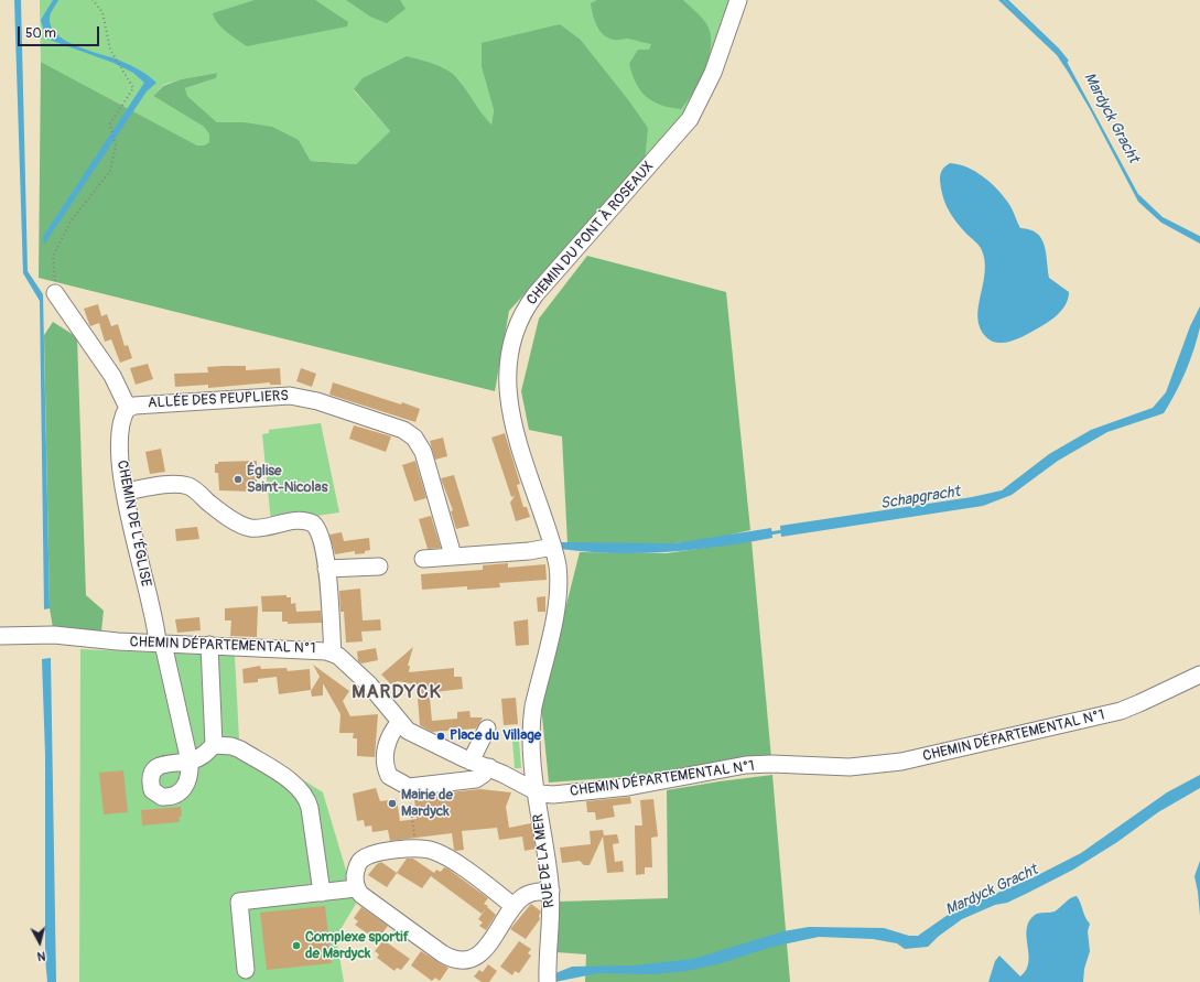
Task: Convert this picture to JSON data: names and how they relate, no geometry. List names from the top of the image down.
{
  "streets": {
    "street": [
      "CHEMIN DU PONT À ROSEAUX",
      "ALLÉE DES PEUPLIERS",
      "CHEMIN DE L'ÉGLISE",
      "CHEMIN DÉPARTEMENTAL N°1",
      "RUE DE LA MER"
    ]
  },
  "crossings": [
    ["CHEMIN DU PONT À ROSEAUX", "CHEMIN DÉPARTEMENTAL N°1"],
    ["CHEMIN DU PONT À ROSEAUX", "RUE DE LA MER"],
    ["ALLÉE DES PEUPLIERS", "CHEMIN DE L'ÉGLISE"],
    ["CHEMIN DE L'ÉGLISE", "CHEMIN DÉPARTEMENTAL N°1"],
    ["CHEMIN DÉPARTEMENTAL N°1", "RUE DE LA MER"]
  ],
  "districts": ["MARDYCK"],
  "water": ["Mardyck Gracht", "Schapgracht"],
  "places": [
    "Église Saint-Nicolas",
    "Place du Village",
    "Mairie de Mardyck",
    "Complexe sportif de Mardyck"
  ],
  "scale_bar": "50 m",
  "north": "bottom"
}
